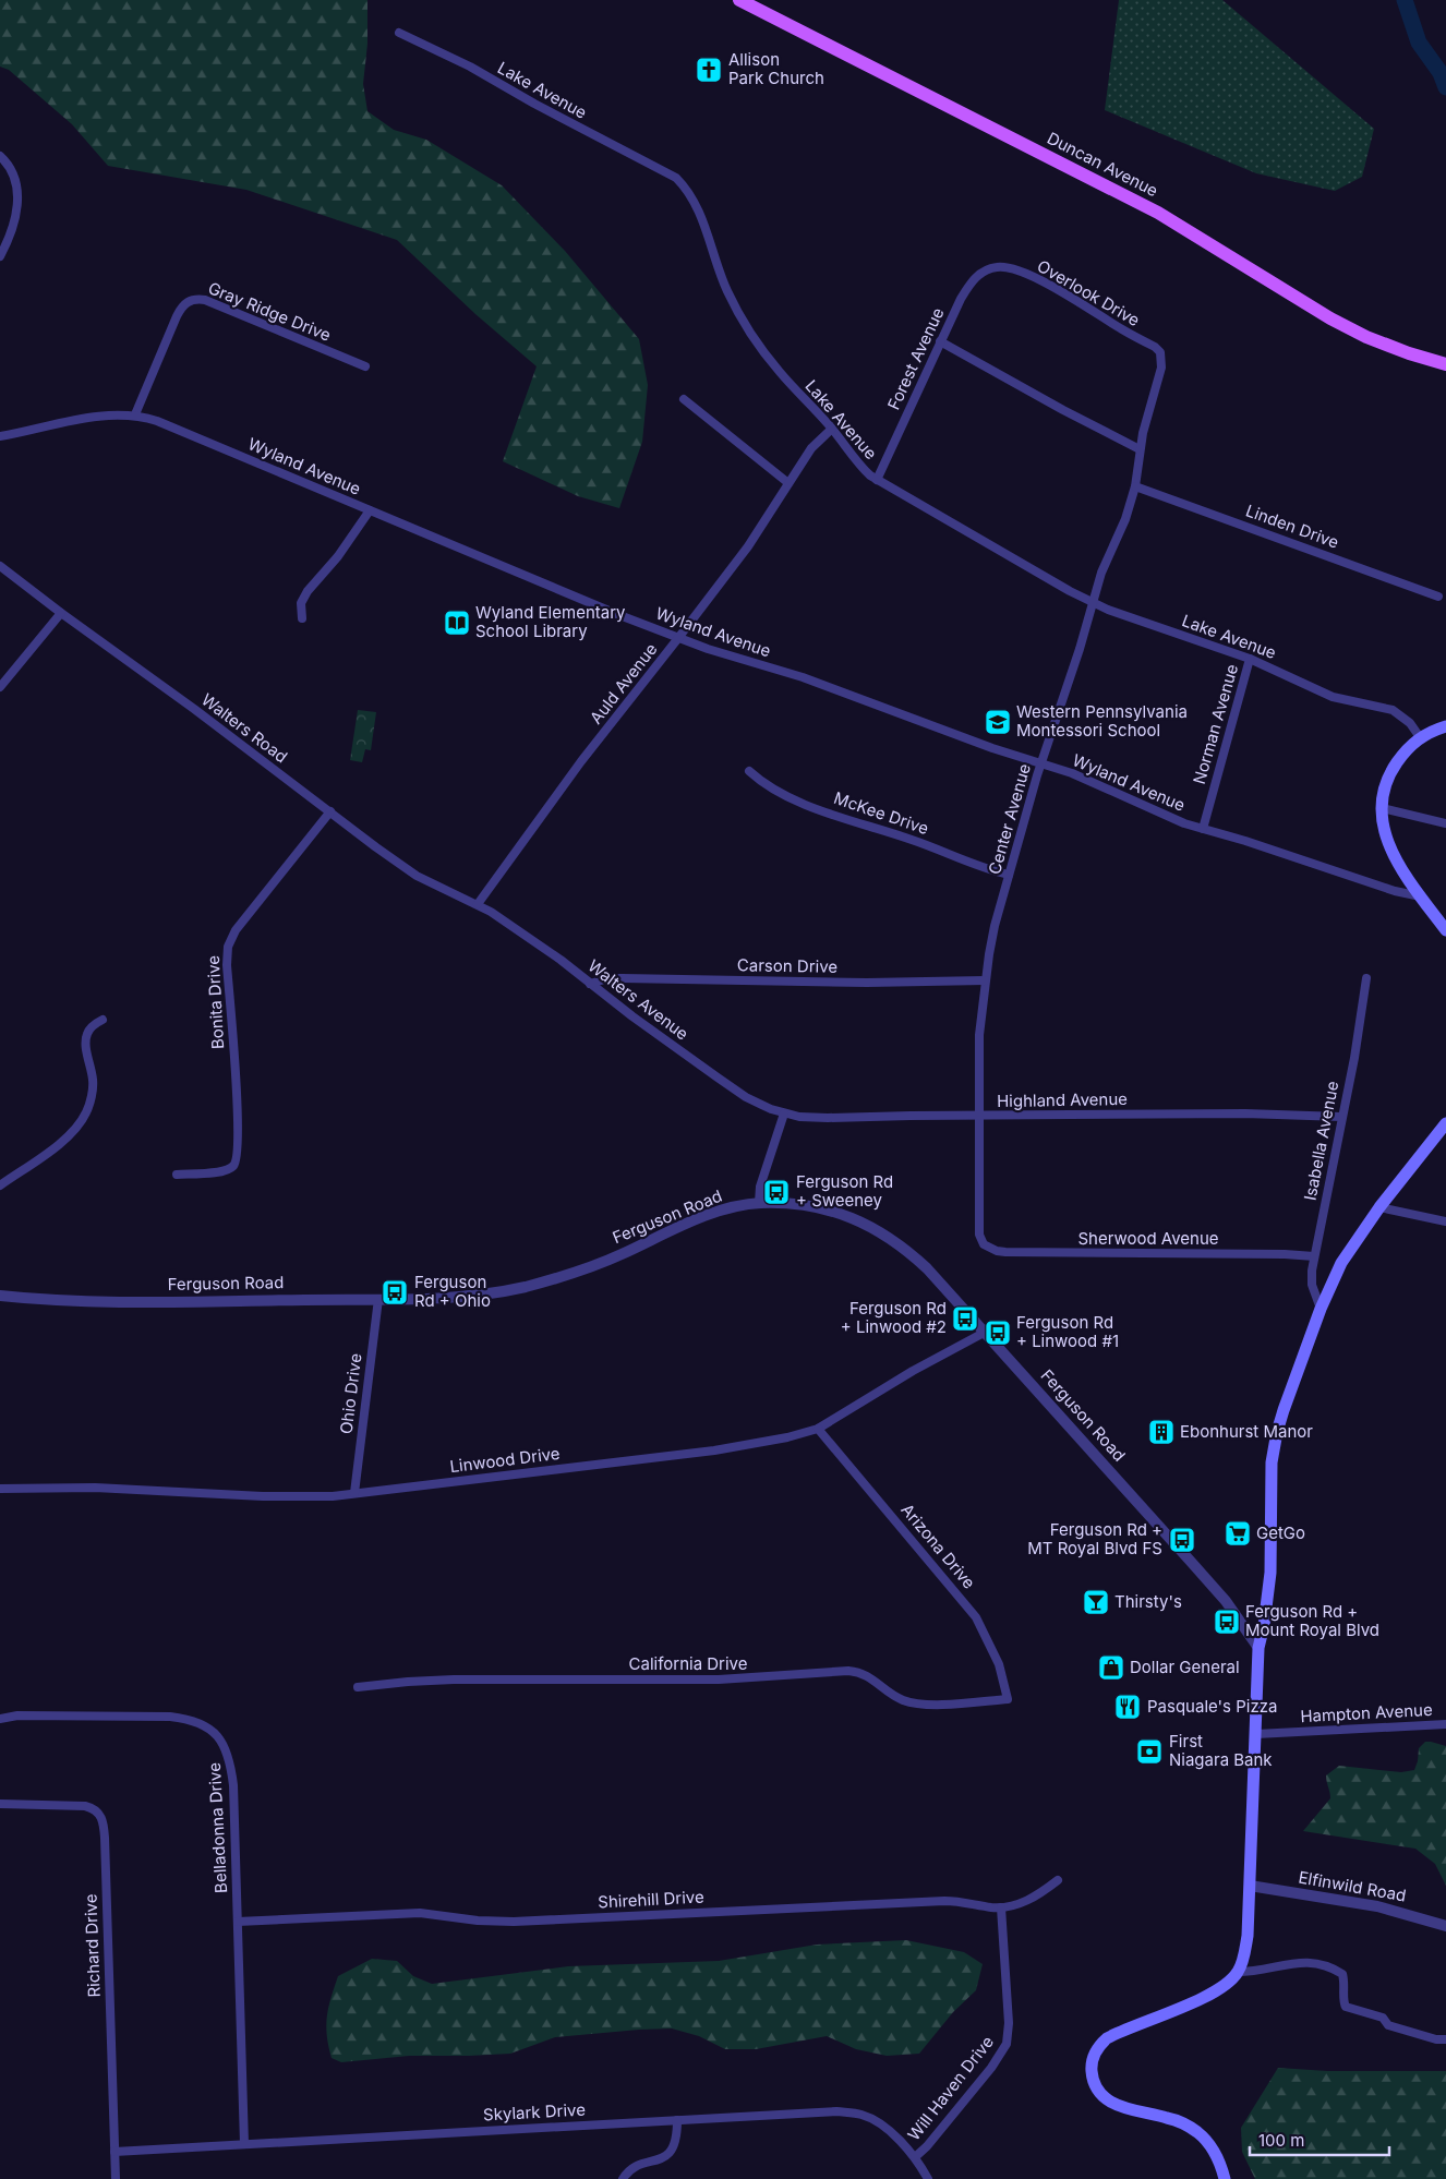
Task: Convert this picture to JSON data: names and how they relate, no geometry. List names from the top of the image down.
{
  "streets": {
    "main road": ["Duncan Avenue"],
    "street": [
      "Lake Avenue",
      "Overlook Drive",
      "Gray Ridge Drive",
      "Forest Avenue",
      "Wyland Avenue",
      "Linden Drive",
      "Auld Avenue",
      "Norman Avenue",
      "Walters Road",
      "McKee Drive",
      "Center Avenue",
      "Carson Drive",
      "Walters Avenue",
      "Bonita Drive",
      "Highland Avenue",
      "Isabella Avenue",
      "Ferguson Road",
      "Sherwood Avenue",
      "Ohio Drive",
      "Linwood Drive",
      "Arizona Drive",
      "California Drive",
      "Hampton Avenue",
      "Belladonna Drive",
      "Elfinwild Road",
      "Shirehill Drive",
      "Richard Drive",
      "Will Haven Drive",
      "Skylark Drive"
    ]
  },
  "crossings": [
    ["Lake Avenue", "Forest Avenue"],
    ["Lake Avenue", "Auld Avenue"],
    ["Lake Avenue", "Norman Avenue"],
    ["Lake Avenue", "Center Avenue"],
    ["Overlook Drive", "Forest Avenue"],
    ["Overlook Drive", "Center Avenue"],
    ["Gray Ridge Drive", "Wyland Avenue"],
    ["Wyland Avenue", "Auld Avenue"],
    ["Wyland Avenue", "Norman Avenue"],
    ["Wyland Avenue", "Center Avenue"],
    ["Linden Drive", "Center Avenue"],
    ["Auld Avenue", "Walters Road"],
    ["Auld Avenue", "Walters Avenue"],
    ["Walters Road", "Walters Avenue"],
    ["Walters Road", "Bonita Drive"],
    ["McKee Drive", "Center Avenue"],
    ["Center Avenue", "Carson Drive"],
    ["Center Avenue", "Highland Avenue"],
    ["Center Avenue", "Sherwood Avenue"],
    ["Carson Drive", "Walters Avenue"],
    ["Walters Avenue", "Highland Avenue"],
    ["Highland Avenue", "Isabella Avenue"],
    ["Isabella Avenue", "Sherwood Avenue"],
    ["Ferguson Road", "Ohio Drive"],
    ["Ferguson Road", "Linwood Drive"],
    ["Ohio Drive", "Linwood Drive"],
    ["Linwood Drive", "Arizona Drive"],
    ["Arizona Drive", "California Drive"],
    ["Belladonna Drive", "Shirehill Drive"],
    ["Belladonna Drive", "Skylark Drive"],
    ["Shirehill Drive", "Will Haven Drive"],
    ["Richard Drive", "Skylark Drive"],
    ["Will Haven Drive", "Skylark Drive"]
  ],
  "places": {
    "church": ["Allison Park Church"],
    "library": ["Wyland Elementary School Library"],
    "school or university": ["Western Pennsylvania Montessori School"],
    "bus stop": [
      "Ferguson Rd + Sweeney",
      "Ferguson Rd + Ohio",
      "Ferguson Rd + Linwood #2",
      "Ferguson Rd + Linwood #1",
      "Ferguson Rd + MT Royal Blvd FS",
      "Ferguson Rd + Mount Royal Blvd"
    ],
    "building": ["Ebonhurst Manor"],
    "supermarket": ["GetGo"],
    "bar": ["Thirsty's"],
    "shop": ["Dollar General"],
    "restaurant": ["Pasquale's Pizza"],
    "bank": ["First Niagara Bank"]
  },
  "scale_bar": "100 m"
}
